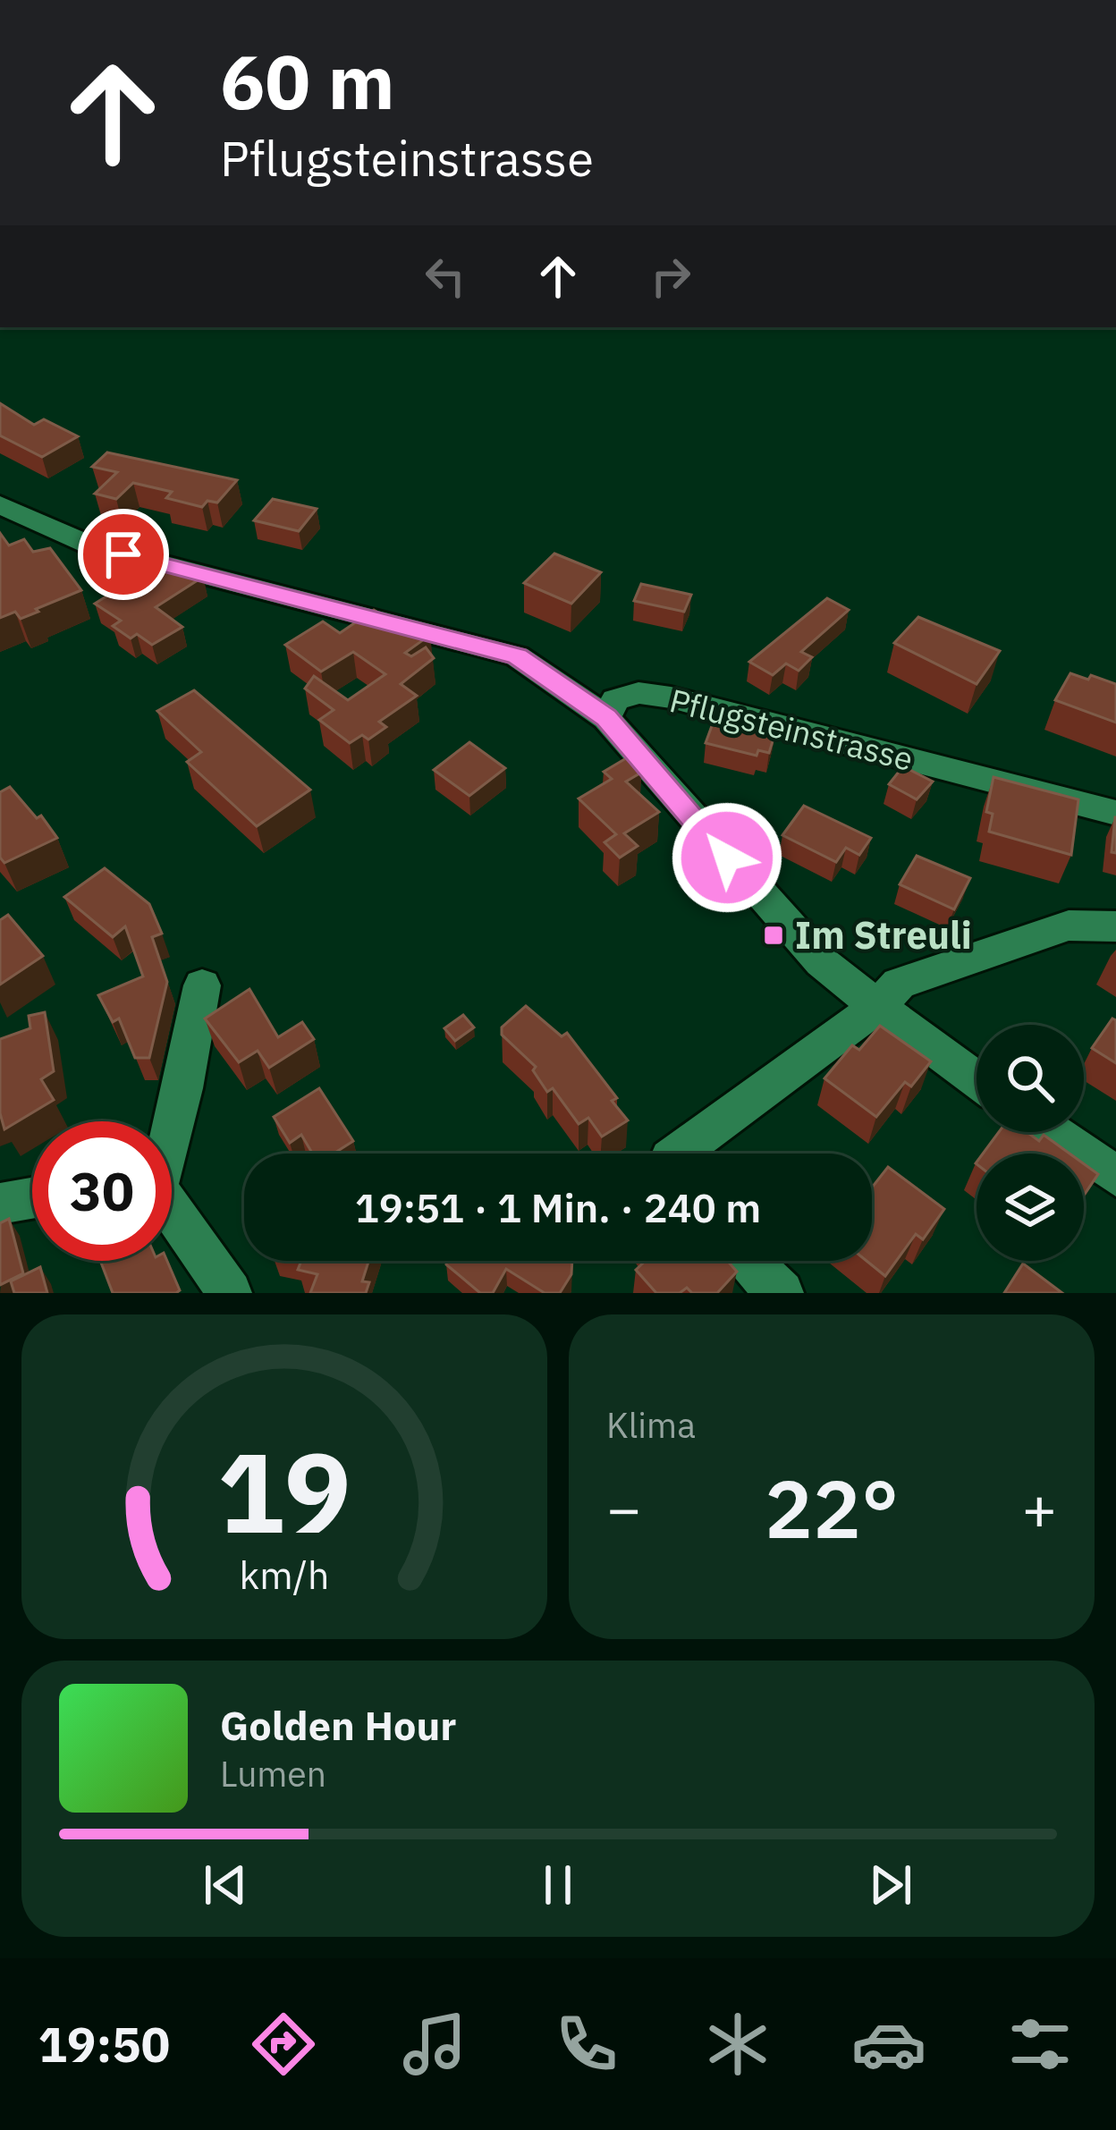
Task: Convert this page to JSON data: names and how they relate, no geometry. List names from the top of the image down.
{
  "streets": {
    "street": ["Pflugsteinstrasse"]
  },
  "places": {
    "transit": ["Im Streuli"]
  },
  "page": {
    "turn": ["60 m", "Pflugsteinstrasse"],
    "limit": "30",
    "trip": "19:51 · 1 Min. · 240 m",
    "tile": "Klima",
    "heat": ["−", "22°", "+"],
    "song": ["Golden Hour", "Lumen"],
    "tabs": "19:50",
    "gauge": ["19", "km/h"]
  }
}
